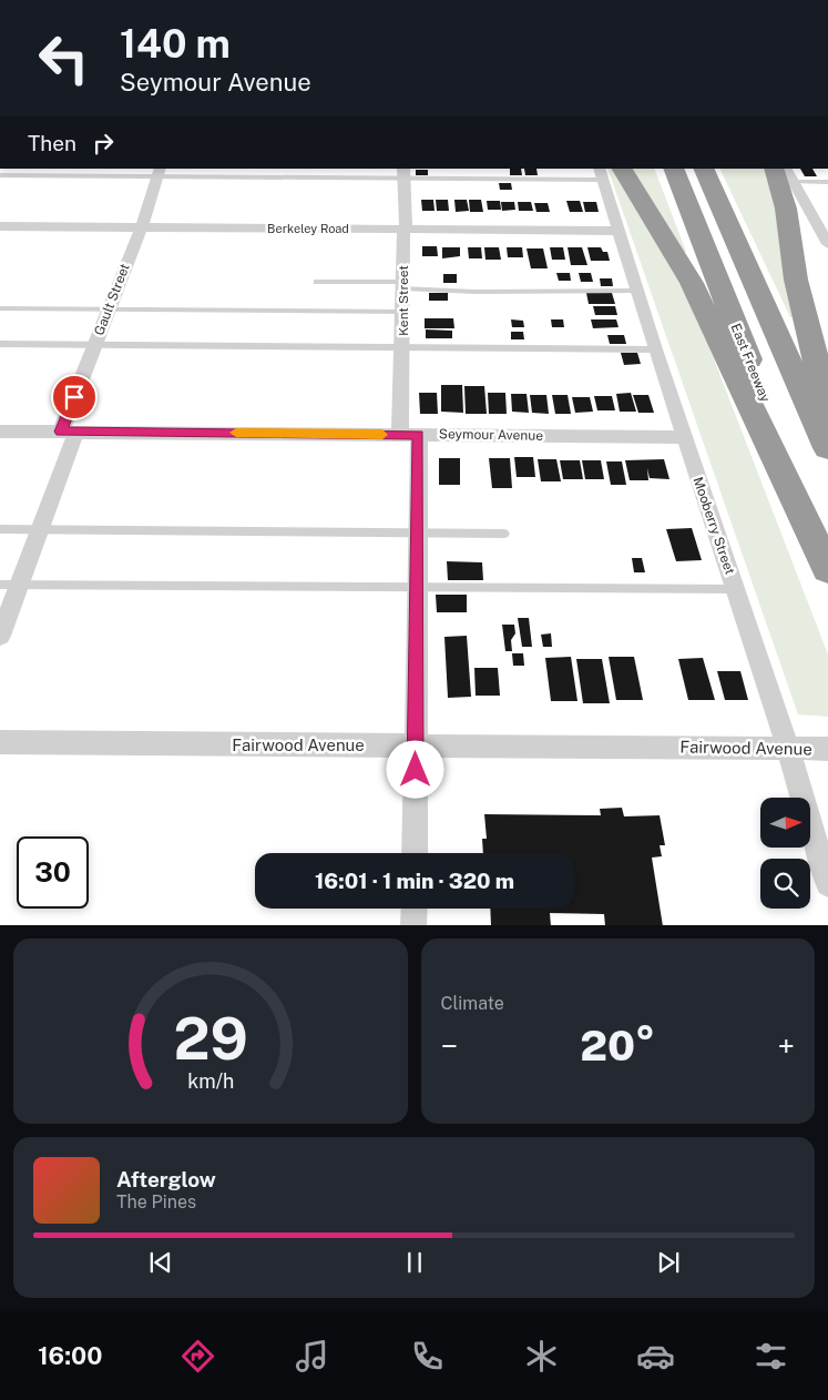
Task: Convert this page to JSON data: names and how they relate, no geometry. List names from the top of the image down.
{
  "streets": {
    "highway": ["East Freeway"],
    "street": [
      "Berkeley Road",
      "Gault Street",
      "Kent Street",
      "Seymour Avenue",
      "Mooberry Street",
      "Fairwood Avenue"
    ]
  },
  "crossings": [
    ["Berkeley Road", "Gault Street"],
    ["Berkeley Road", "Kent Street"],
    ["Berkeley Road", "Mooberry Street"],
    ["Gault Street", "Seymour Avenue"],
    ["Kent Street", "Seymour Avenue"],
    ["Kent Street", "Fairwood Avenue"],
    ["Seymour Avenue", "Mooberry Street"],
    ["Mooberry Street", "Fairwood Avenue"]
  ],
  "north": "right",
  "page": {
    "turn": ["140 m", "Seymour Avenue"],
    "then": "Then",
    "limit": "30",
    "trip": "16:01 · 1 min · 320 m",
    "tile": "Climate",
    "heat": ["−", "20°", "+"],
    "song": ["Afterglow", "The Pines"],
    "tabs": "16:00",
    "gauge": ["29", "km/h"]
  }
}
